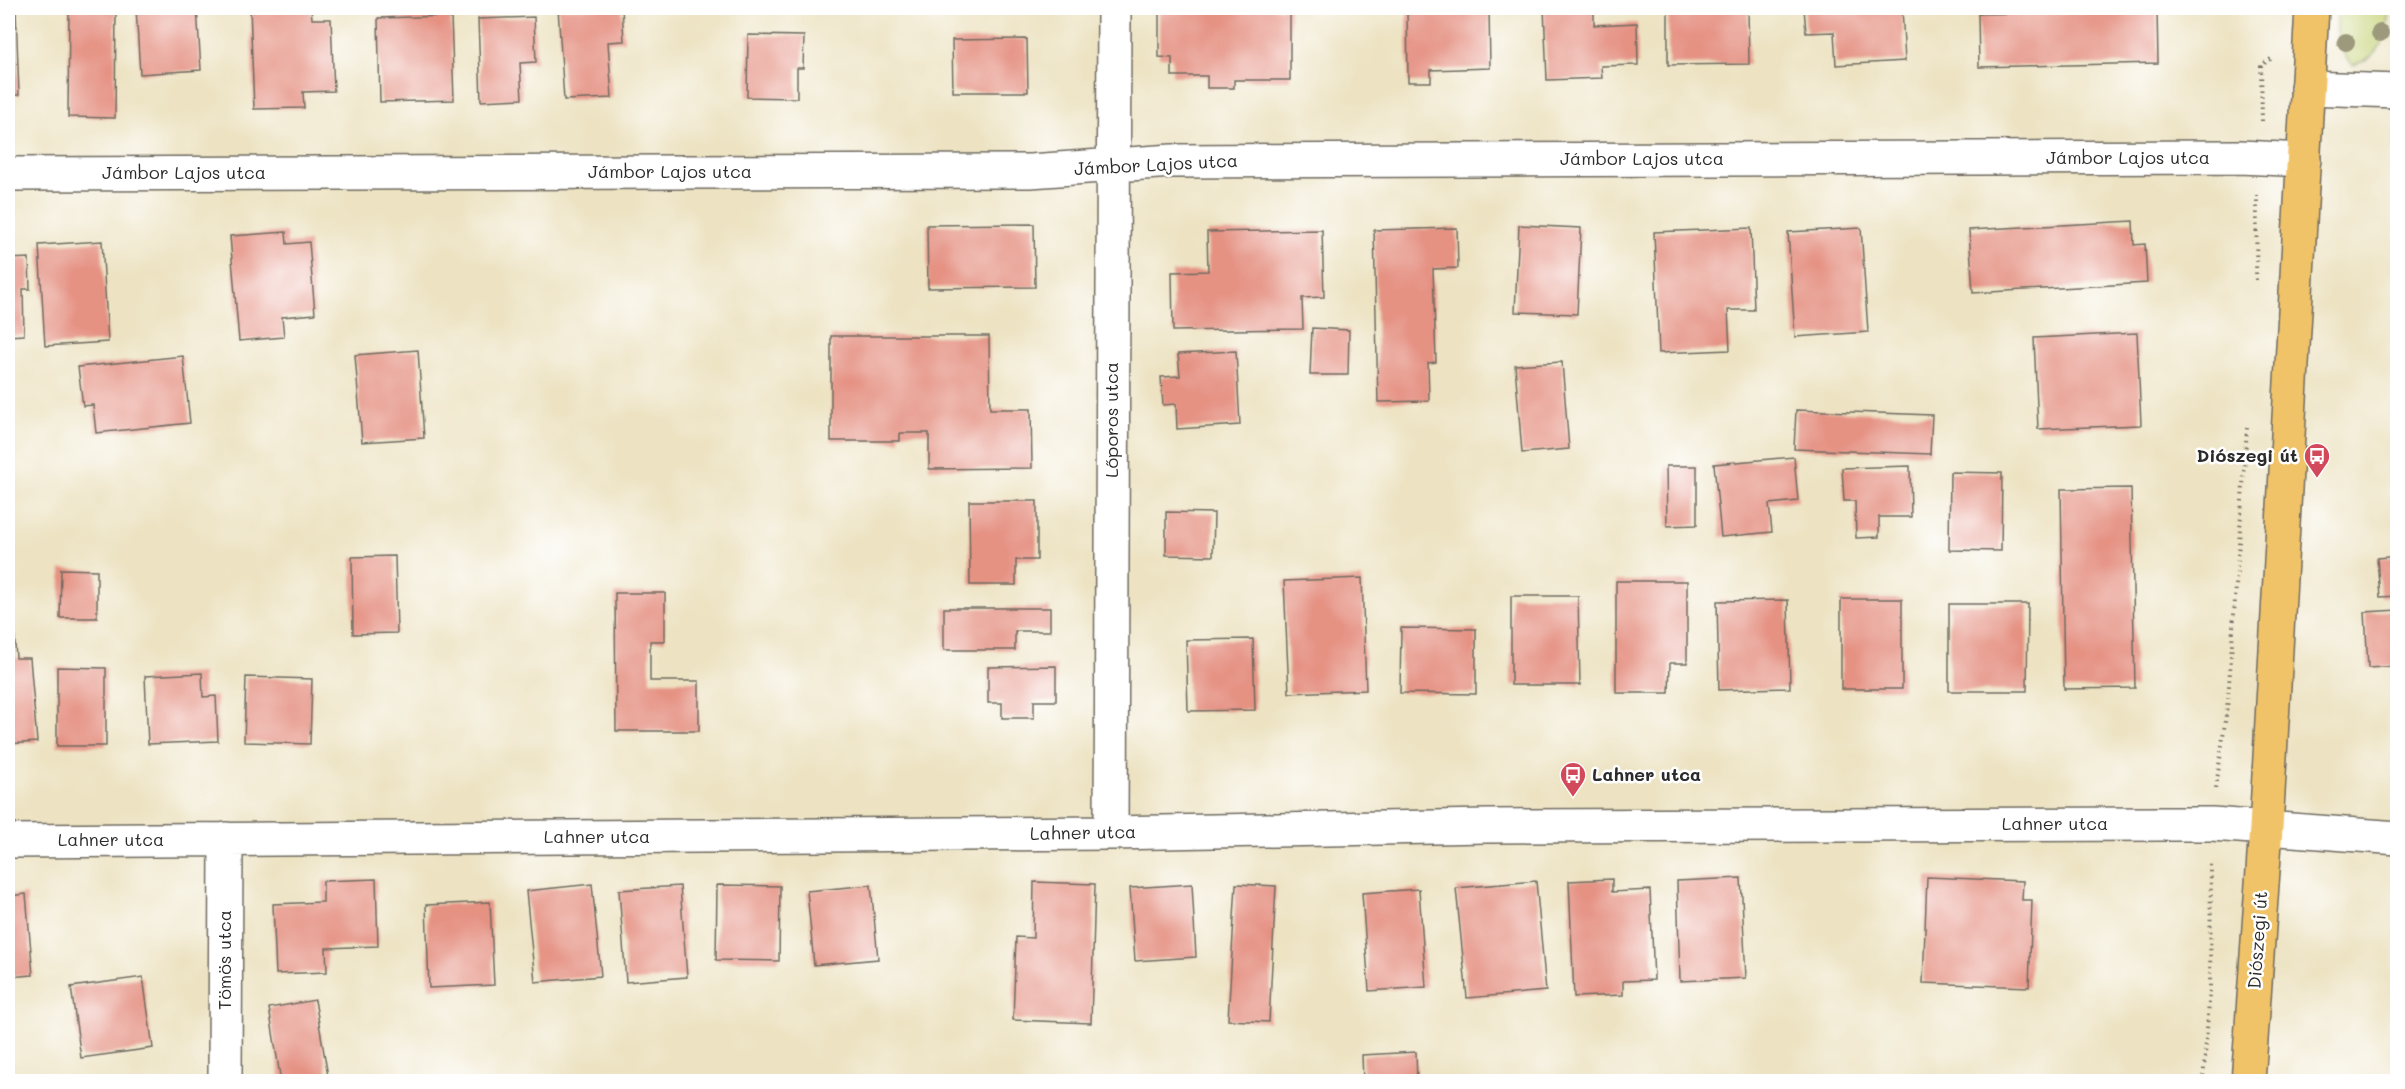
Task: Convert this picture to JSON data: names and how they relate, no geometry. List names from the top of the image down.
{
  "streets": {
    "main road": ["Diószegi út"],
    "street": [
      "Jámbor Lajos utca",
      "Lőporos utca",
      "Lahner utca",
      "Tömös utca"
    ]
  },
  "crossings": [
    ["Jámbor Lajos utca", "Lőporos utca"],
    ["Jámbor Lajos utca", "Diószegi út"],
    ["Lőporos utca", "Lahner utca"],
    ["Lahner utca", "Diószegi út"],
    ["Lahner utca", "Tömös utca"]
  ],
  "places": {
    "bus stop": ["Diószegi út", "Lahner utca"]
  }
}
